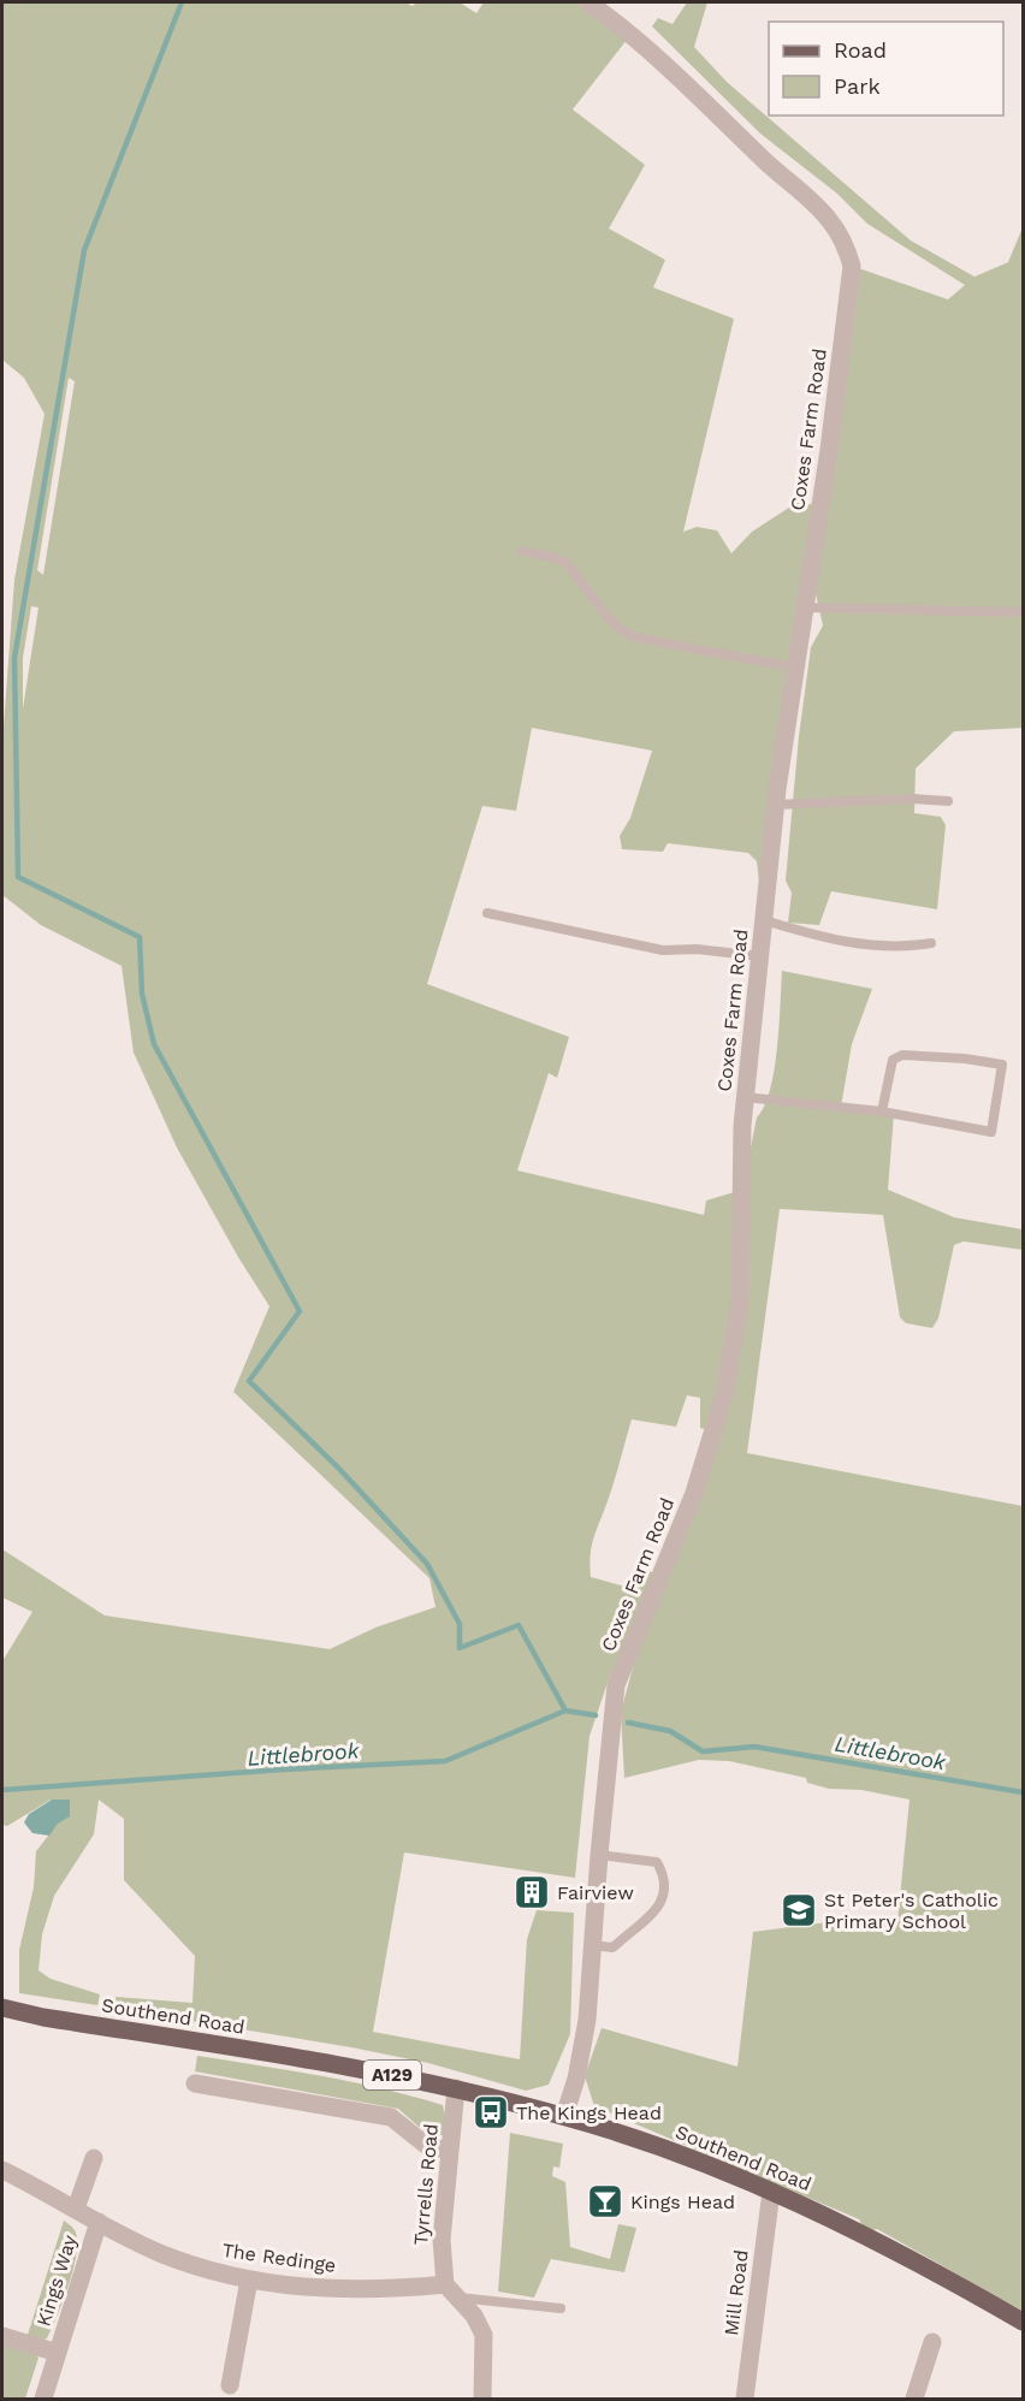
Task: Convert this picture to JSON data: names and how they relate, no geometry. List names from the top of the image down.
{
  "streets": {
    "main road": ["Southend Road", "A129"],
    "street": [
      "Coxes Farm Road",
      "Tyrrells Road",
      "The Redinge",
      "Kings Way",
      "Mill Road"
    ]
  },
  "crossings": [
    ["Coxes Farm Road", "Southend Road"],
    ["Southend Road", "Tyrrells Road"],
    ["Southend Road", "Mill Road"],
    ["Tyrrells Road", "The Redinge"],
    ["The Redinge", "Kings Way"]
  ],
  "water": ["Littlebrook"],
  "places": {
    "building": ["Fairview"],
    "school or university": ["St Peter's Catholic Primary School"],
    "bus stop": ["The Kings Head"],
    "bar": ["Kings Head"]
  },
  "legend": ["Road", "Park"]
}
